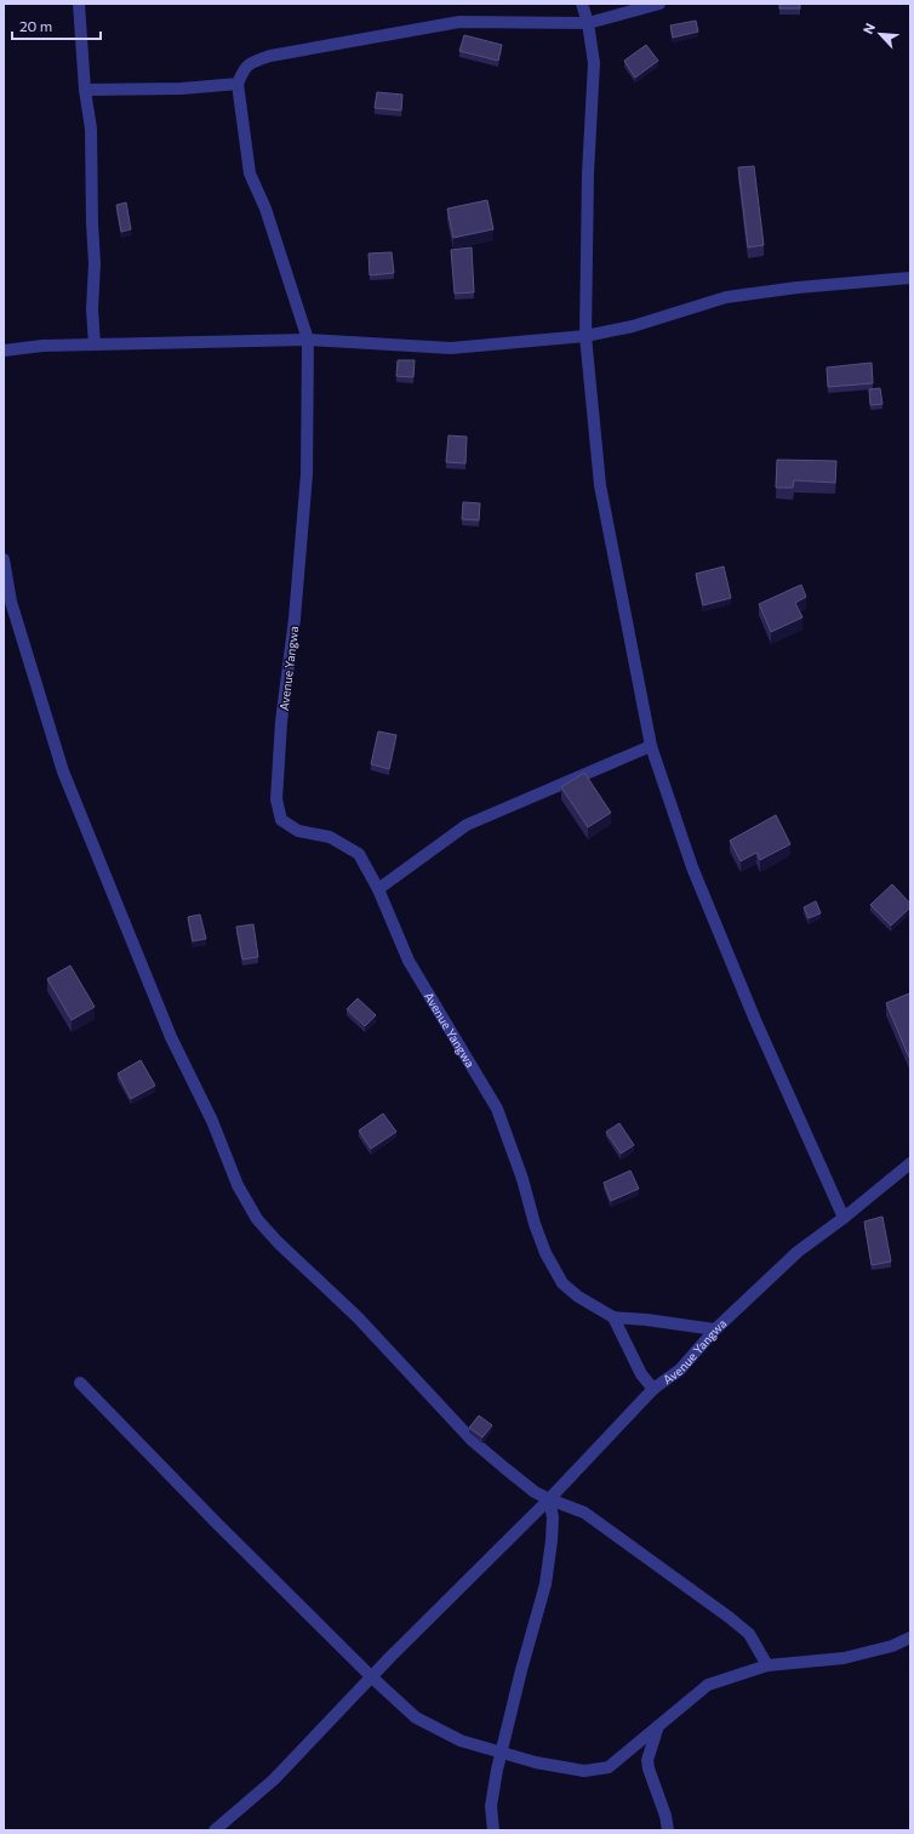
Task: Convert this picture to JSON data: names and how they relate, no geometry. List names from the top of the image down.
{
  "streets": {
    "street": ["Avenue Yangwa"]
  },
  "scale_bar": "20 m",
  "north": "top left"
}
